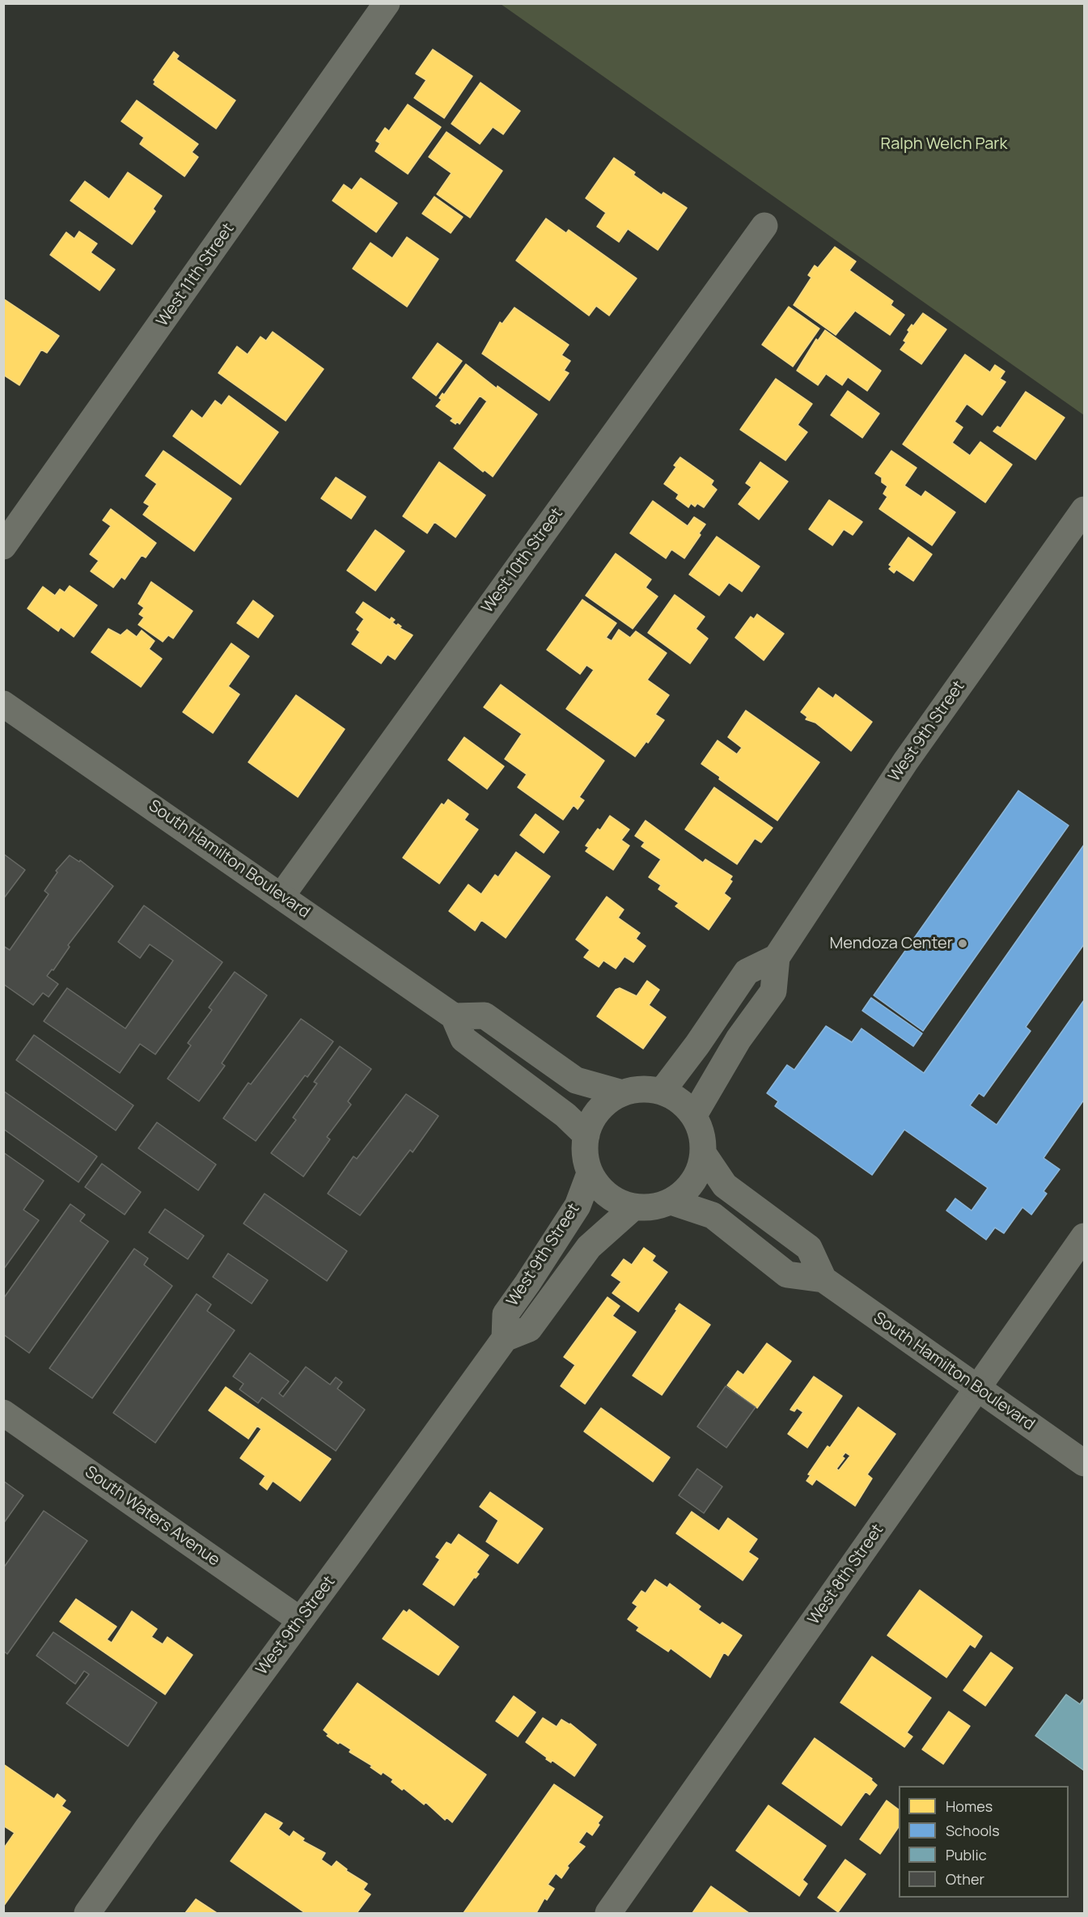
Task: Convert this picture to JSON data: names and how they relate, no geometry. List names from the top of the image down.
{
  "streets": {
    "street": [
      "West 11th Street",
      "West 10th Street",
      "West 9th Street",
      "South Hamilton Boulevard",
      "South Waters Avenue",
      "West 8th Street"
    ]
  },
  "crossings": [
    ["West 10th Street", "South Hamilton Boulevard"],
    ["West 9th Street", "South Hamilton Boulevard"],
    ["West 9th Street", "South Waters Avenue"],
    ["South Hamilton Boulevard", "West 8th Street"]
  ],
  "parks": ["Ralph Welch Park"],
  "places": ["Mendoza Center"],
  "legend": [
    "Homes",
    "Schools",
    "Public",
    "Other"
  ]
}
